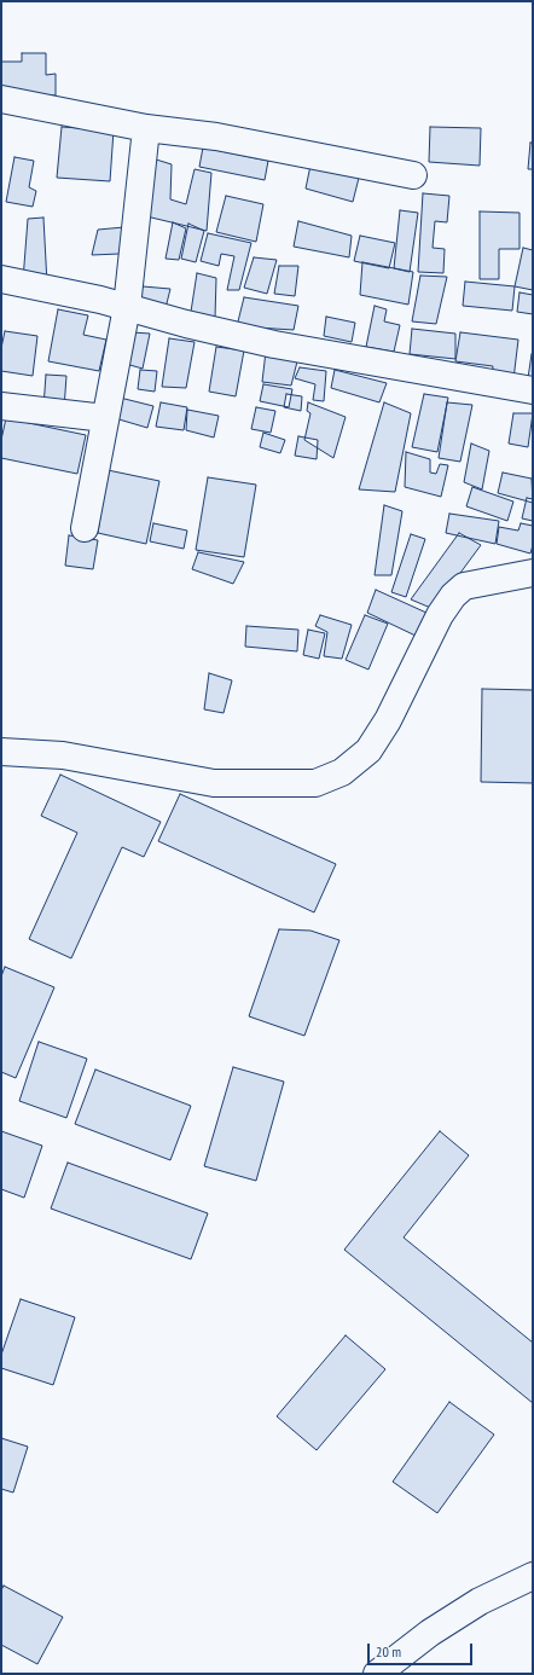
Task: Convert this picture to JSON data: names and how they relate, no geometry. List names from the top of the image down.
{
  "scale_bar": "20 m"
}
